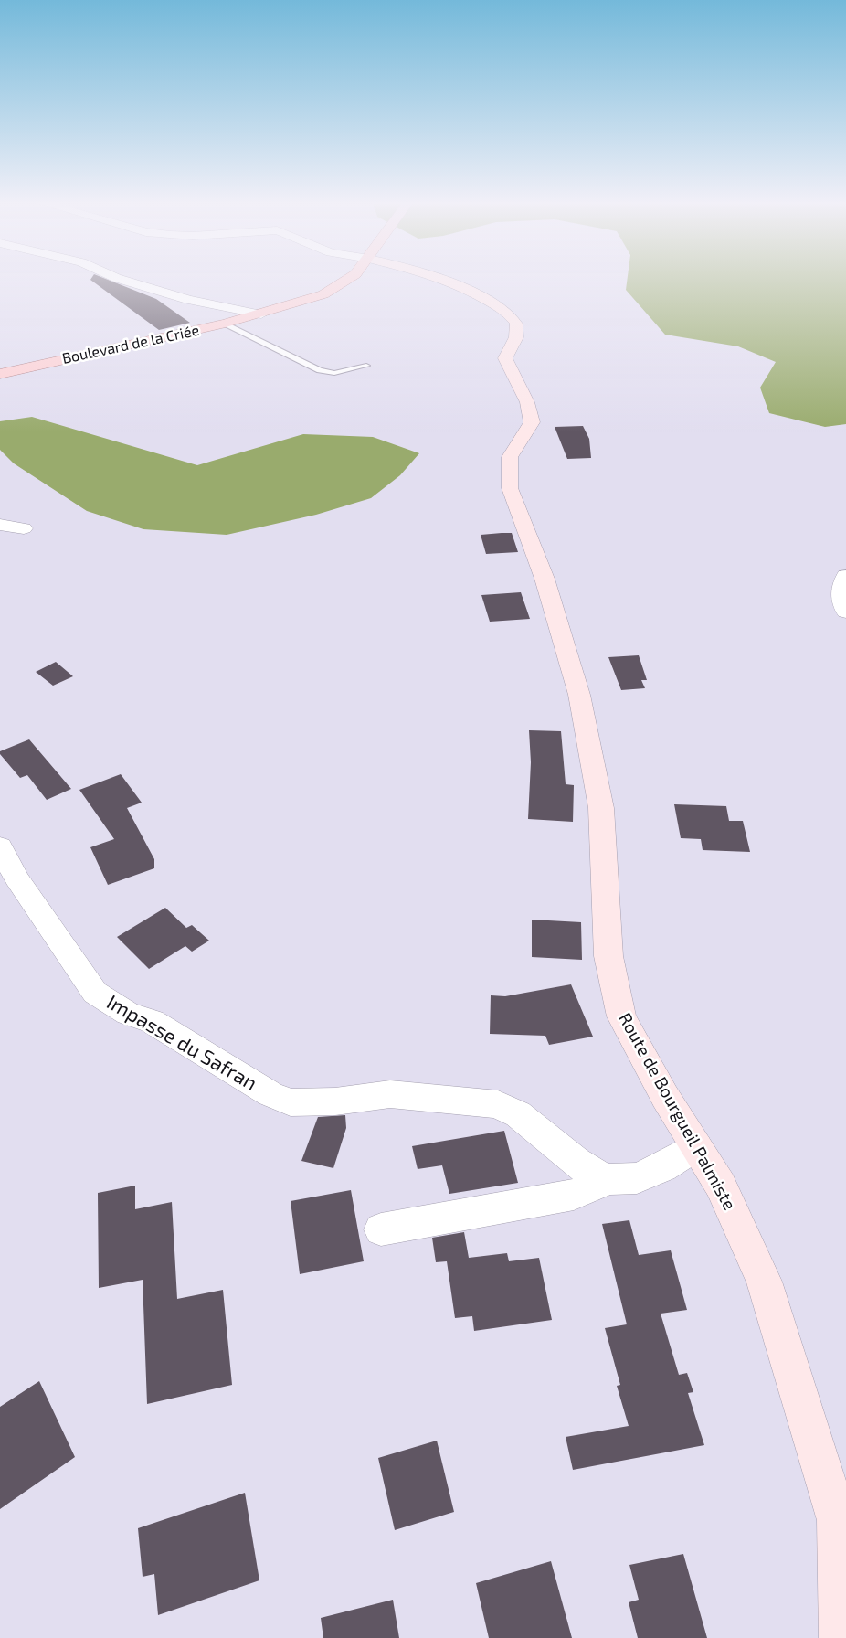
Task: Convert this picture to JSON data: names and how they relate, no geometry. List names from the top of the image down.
{
  "streets": {
    "main road": ["Boulevard de la Criée"],
    "street": ["Impasse du Safran", "Route de Bourgueil Palmiste"]
  }
}
